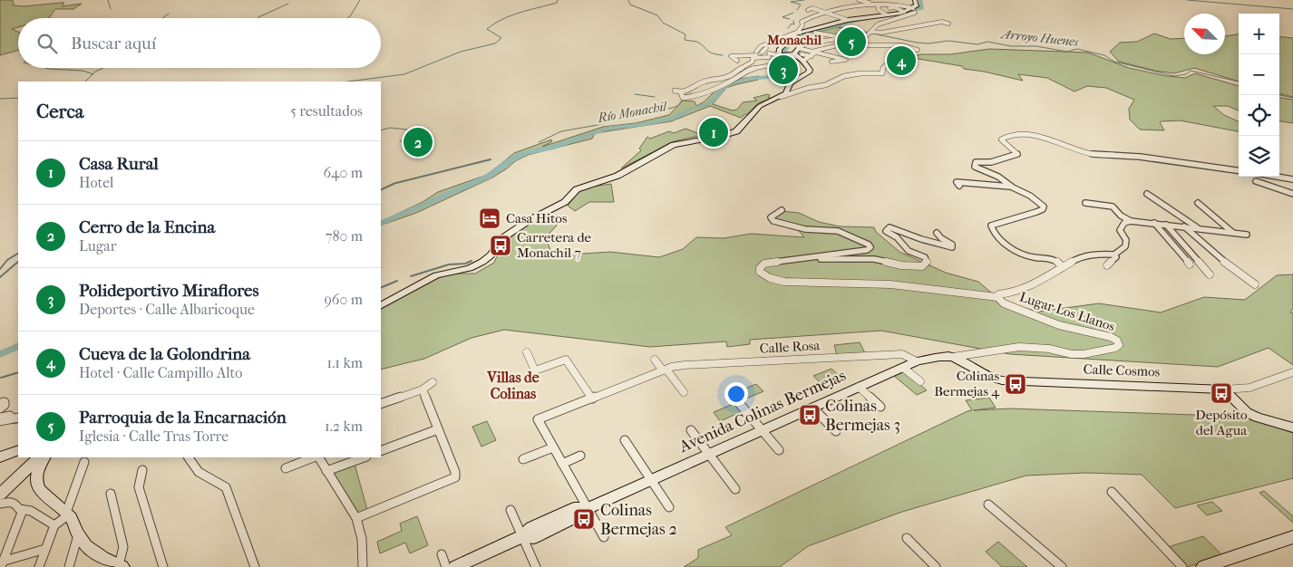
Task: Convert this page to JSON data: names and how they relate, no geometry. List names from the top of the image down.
{
  "streets": {
    "street": [
      "Lugar Los Llanos",
      "Calle Rosa",
      "Calle Cosmos",
      "Avenida Colinas Bermejas"
    ]
  },
  "crossings": [
    ["Lugar Los Llanos", "Calle Cosmos"],
    ["Lugar Los Llanos", "Avenida Colinas Bermejas"],
    ["Calle Rosa", "Avenida Colinas Bermejas"],
    ["Calle Cosmos", "Avenida Colinas Bermejas"]
  ],
  "districts": ["Monachil", "Villas de Colinas"],
  "water": ["Arroyo Huenes", "Río Monachil"],
  "places": {
    "hotel": ["Casa Hitos"],
    "bus stop": [
      "Carretera de Monachil 7",
      "Colinas Bermejas 4",
      "Depósito del Agua",
      "Colinas Bermejas 3",
      "Colinas Bermejas 2"
    ]
  },
  "north": "top left",
  "page": {
    "map_buttons": ["+", "−"],
    "search": "Buscar aquí",
    "pins": [
      "5",
      "4",
      "3",
      "1",
      "2"
    ],
    "heading": ["Cerca", "5 resultados"],
    "list": [
      {
        "mark": "1",
        "name": "Casa Rural",
        "note": "Hotel",
        "value": "640 m"
      },
      {
        "mark": "2",
        "name": "Cerro de la Encina",
        "note": "Lugar",
        "value": "780 m"
      },
      {
        "mark": "3",
        "name": "Polideportivo Miraflores",
        "note": "Deportes · Calle Albaricoque",
        "value": "960 m"
      },
      {
        "mark": "4",
        "name": "Cueva de la Golondrina",
        "note": "Hotel · Calle Campillo Alto",
        "value": "1.1 km"
      },
      {
        "mark": "5",
        "name": "Parroquia de la Encarnación",
        "note": "Iglesia · Calle Tras Torre",
        "value": "1.2 km"
      }
    ]
  }
}
